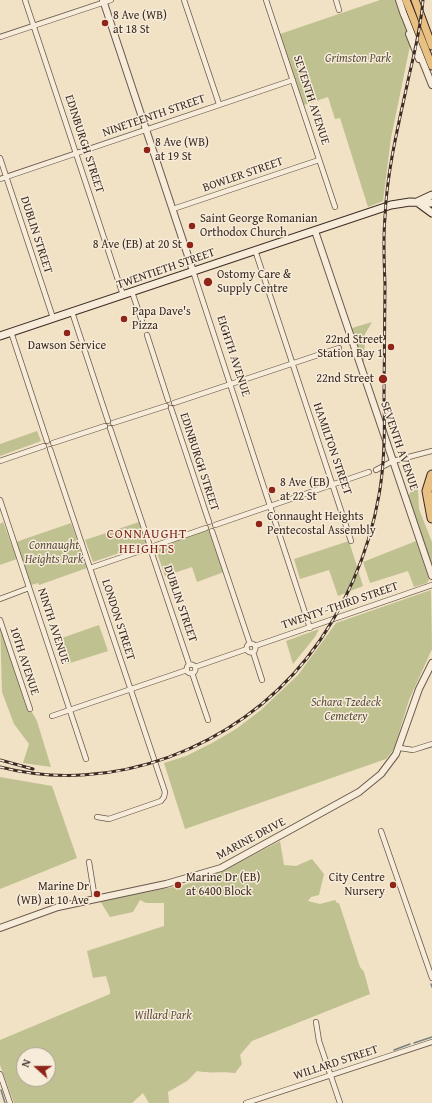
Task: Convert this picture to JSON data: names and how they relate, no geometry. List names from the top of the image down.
{
  "streets": {
    "main road": ["TWENTIETH STREET"],
    "street": [
      "SEVENTH AVENUE",
      "NINETEENTH STREET",
      "EDINBURGH STREET",
      "BOWLER STREET",
      "DUBLIN STREET",
      "EIGHTH AVENUE",
      "HAMILTON STREET",
      "TWENTY-THIRD STREET",
      "LONDON STREET",
      "NINTH AVENUE",
      "10TH AVENUE",
      "MARINE DRIVE",
      "WILLARD STREET"
    ]
  },
  "crossings": [
    ["SEVENTH AVENUE", "NINETEENTH STREET"],
    ["SEVENTH AVENUE", "BOWLER STREET"],
    ["SEVENTH AVENUE", "TWENTIETH STREET"],
    ["NINETEENTH STREET", "EDINBURGH STREET"],
    ["NINETEENTH STREET", "DUBLIN STREET"],
    ["NINETEENTH STREET", "EIGHTH AVENUE"],
    ["EDINBURGH STREET", "TWENTIETH STREET"],
    ["BOWLER STREET", "EIGHTH AVENUE"],
    ["DUBLIN STREET", "TWENTIETH STREET"],
    ["TWENTIETH STREET", "EIGHTH AVENUE"],
    ["TWENTIETH STREET", "HAMILTON STREET"],
    ["EIGHTH AVENUE", "TWENTY-THIRD STREET"]
  ],
  "districts": ["CONNAUGHT HEIGHTS"],
  "parks": [
    "Grimston Park",
    "Connaught Heights Park",
    "Schara Tzedeck Cemetery",
    "Willard Park"
  ],
  "places": [
    "8 Ave (WB) at 18 St",
    "8 Ave (WB) at 19 St",
    "Saint George Romanian Orthodox Church",
    "8 Ave (EB) at 20 St",
    "Ostomy Care & Supply Centre",
    "Papa Dave's Pizza",
    "Dawson Service",
    "22nd Street Station Bay 1",
    "22nd Street",
    "8 Ave (EB) at 22 St",
    "Connaught Heights Pentecostal Assembly",
    "Marine Dr (EB) at 6400 Block",
    "City Centre Nursery",
    "Marine Dr (WB) at 10 Ave"
  ],
  "north": "left"
}
